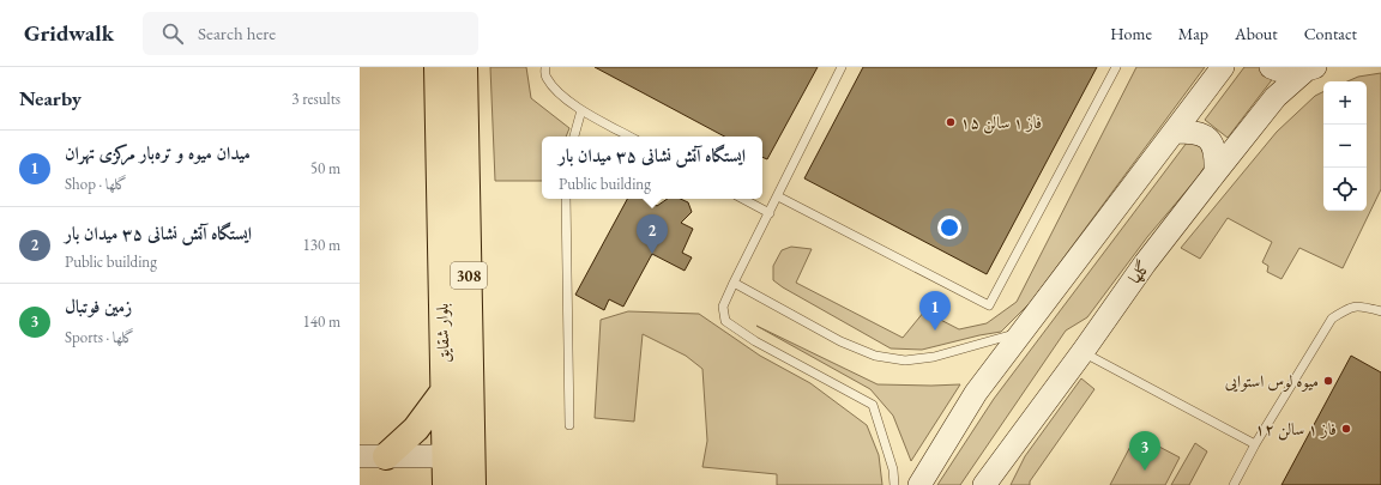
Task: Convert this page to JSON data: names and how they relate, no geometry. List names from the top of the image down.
{
  "streets": {
    "main road": ["308", "بلوار شقایق"],
    "street": ["گلها"]
  },
  "places": ["فاز ۱ سالن ۱۵", "میوه لوس استوایی", "فاز ۱ سالن ۱۲"],
  "page": {
    "header": "Gridwalk",
    "search": "Search here",
    "nav": [
      "Home",
      "Map",
      "About",
      "Contact"
    ],
    "heading": ["Nearby", "3 results"],
    "map_buttons": ["+", "−"],
    "list": [
      {
        "mark": "1",
        "name": "میدان میوه و تره‌بار مرکزی تهران",
        "note": "Shop · گلها",
        "value": "50 m"
      },
      {
        "mark": "2",
        "name": "ایستگاه آتش نشانی ۳۵ میدان بار",
        "note": "Public building",
        "value": "130 m"
      },
      {
        "mark": "3",
        "name": "زمین فوتبال",
        "note": "Sports · گلها",
        "value": "140 m"
      }
    ],
    "popup": ["ایستگاه آتش نشانی ۳۵ میدان بار", "Public building"],
    "pins": ["2", "1", "3"]
  }
}
